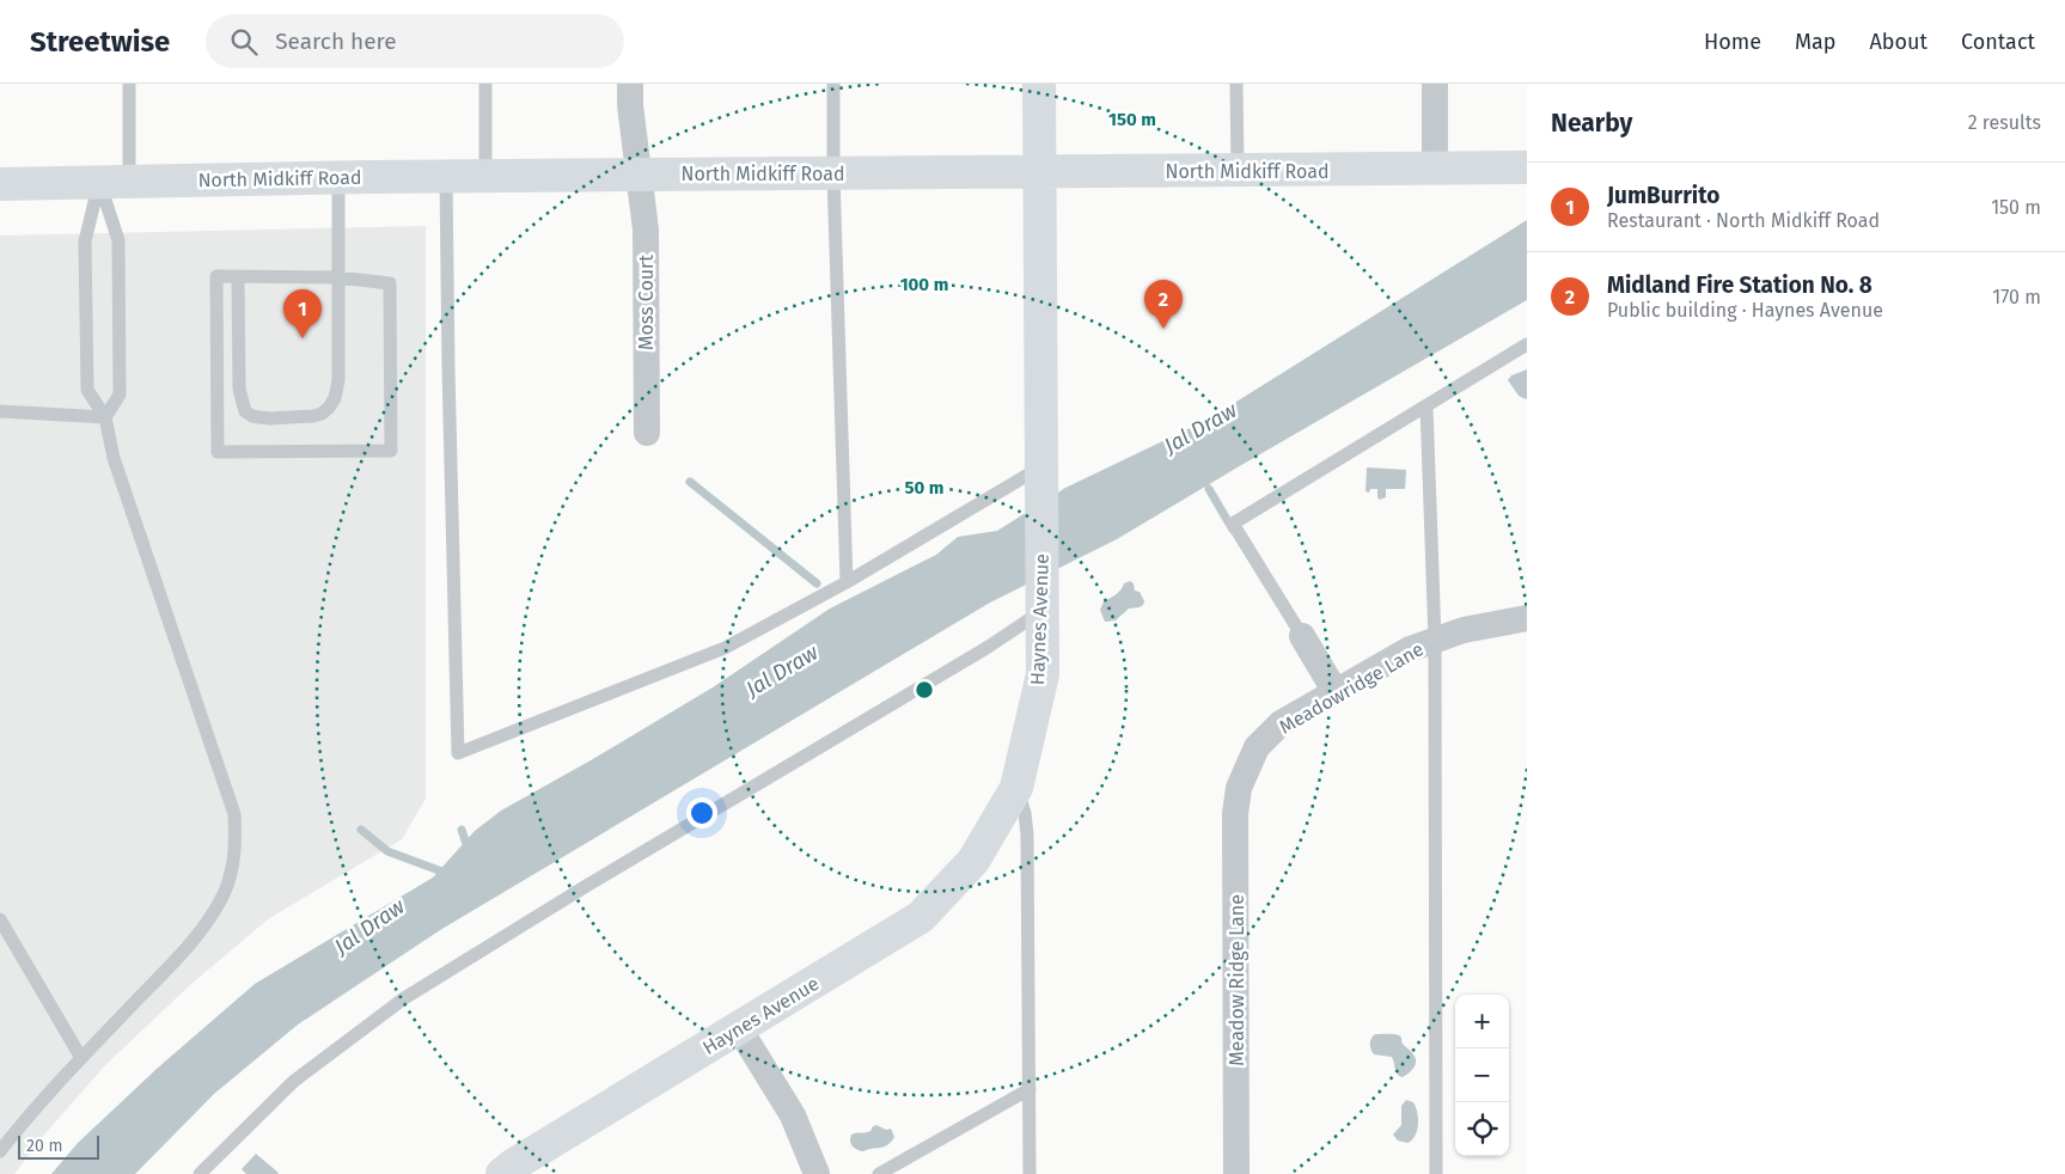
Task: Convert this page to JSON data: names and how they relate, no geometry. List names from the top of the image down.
{
  "streets": {
    "main road": ["North Midkiff Road", "Haynes Avenue"],
    "street": ["Moss Court", "Meadowridge Lane", "Meadow Ridge Lane"]
  },
  "crossings": [
    ["North Midkiff Road", "Moss Court"],
    ["North Midkiff Road", "Haynes Avenue"],
    ["Meadowridge Lane", "Meadow Ridge Lane"]
  ],
  "water": ["Jal Draw"],
  "scale_bar": "20 m",
  "page": {
    "header": "Streetwise",
    "search": "Search here",
    "nav": [
      "Home",
      "Map",
      "About",
      "Contact"
    ],
    "heading": ["Nearby", "2 results"],
    "list": [
      {
        "mark": "1",
        "name": "JumBurrito",
        "note": "Restaurant · North Midkiff Road",
        "value": "150 m"
      },
      {
        "mark": "2",
        "name": "Midland Fire Station No. 8",
        "note": "Public building · Haynes Avenue",
        "value": "170 m"
      }
    ],
    "pins": ["2", "1"],
    "map_buttons": ["+", "−"],
    "scale": "20 m"
  },
  "rings": ["150 m", "100 m", "50 m"]
}
